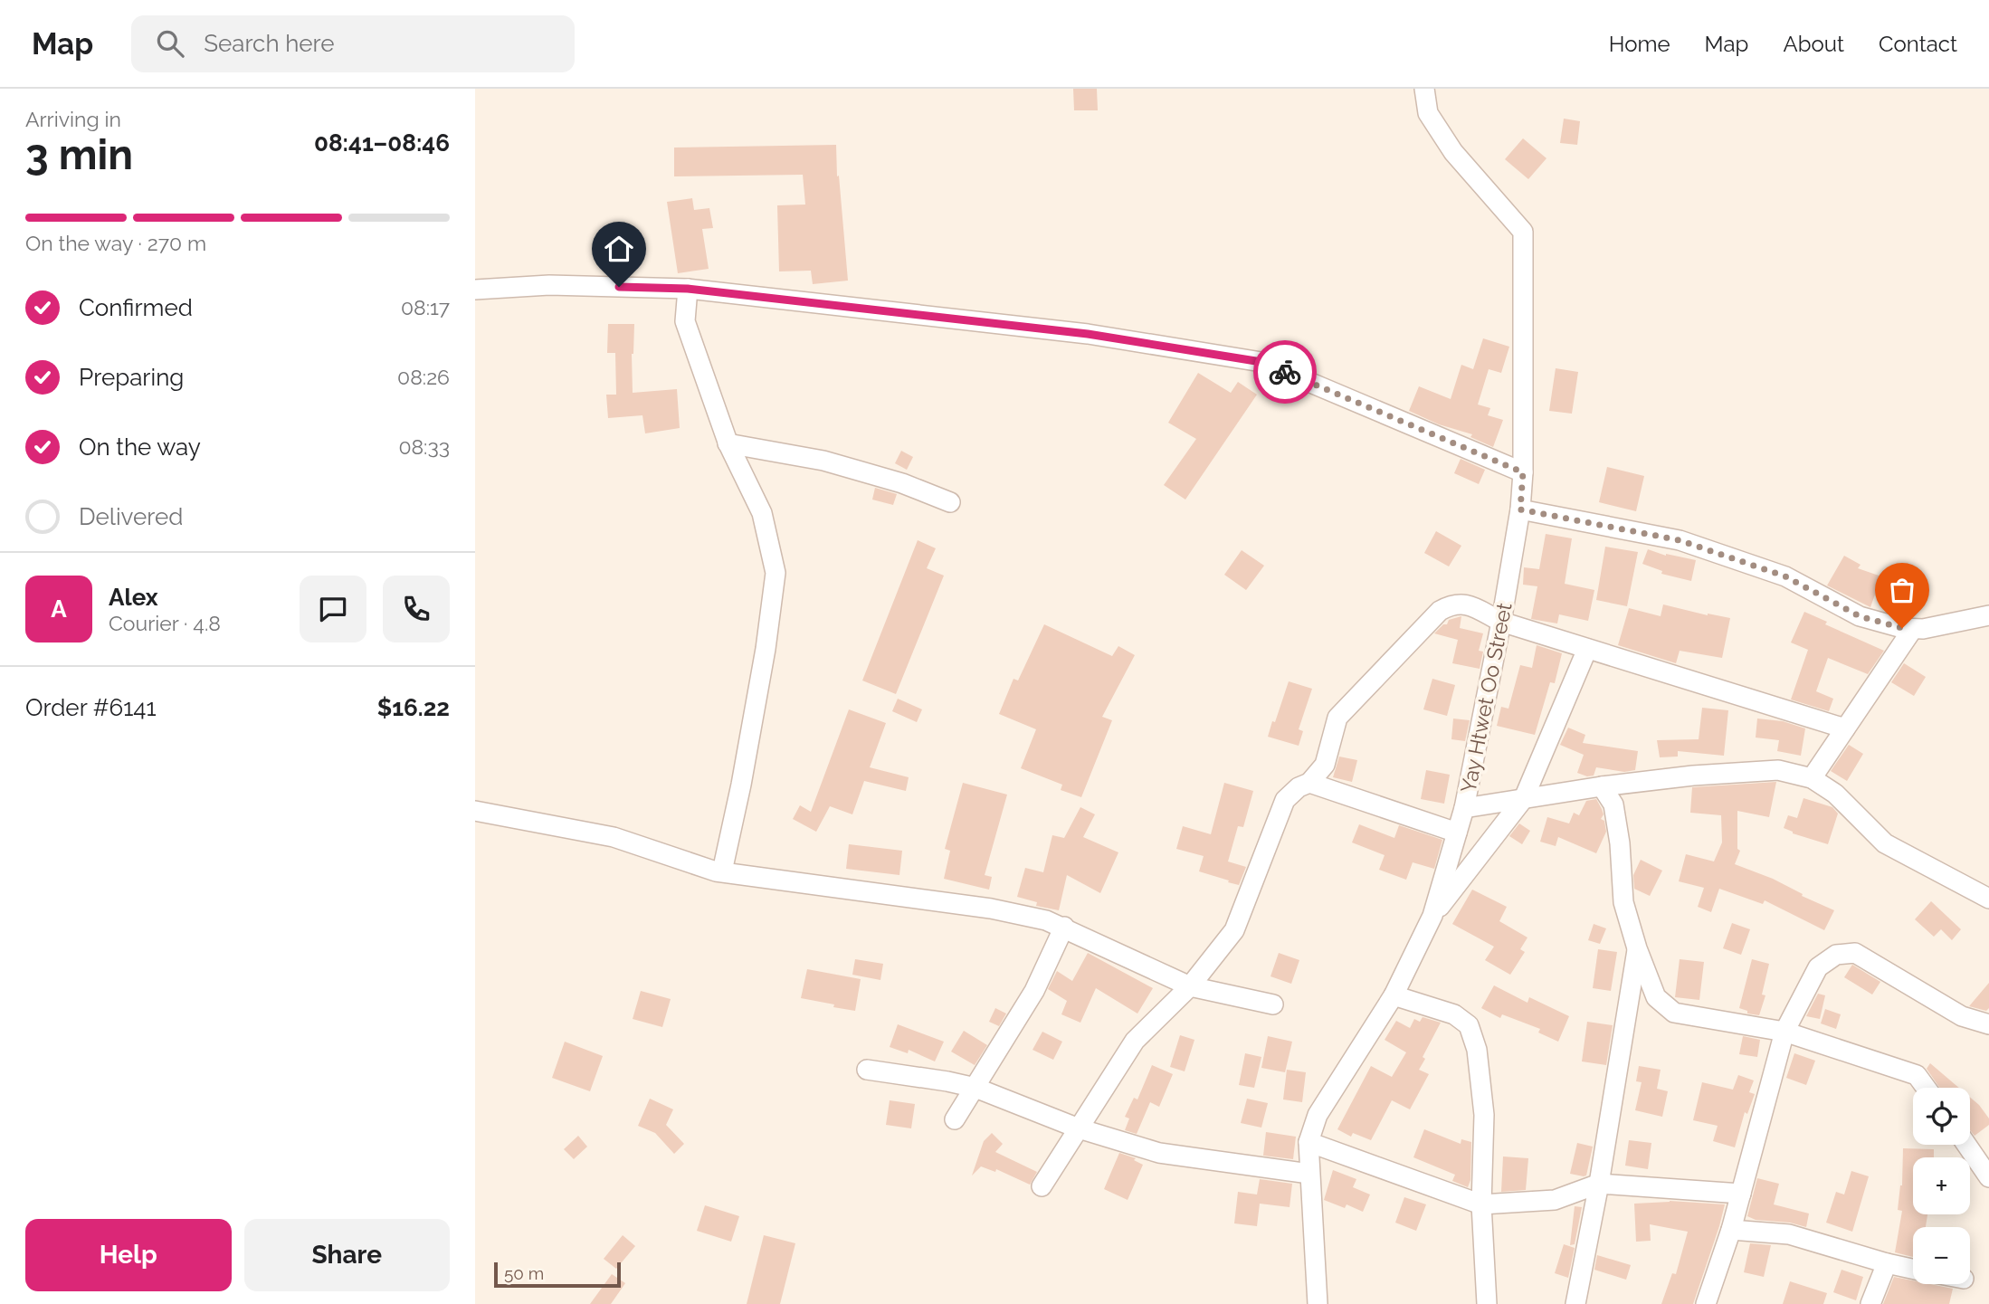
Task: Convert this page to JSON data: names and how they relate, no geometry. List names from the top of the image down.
{
  "streets": {
    "street": ["Yay Htwet Oo Street"]
  },
  "scale_bar": "50 m",
  "page": {
    "header": "Map",
    "search": "Search here",
    "nav": [
      "Home",
      "Map",
      "About",
      "Contact"
    ],
    "heading": ["3 min", "Arriving in", "08:41–08:46"],
    "panel": [
      "Alex",
      "Courier · 4.8",
      "Order #6141",
      "$16.22"
    ],
    "bar": "On the way · 270 m",
    "list": [
      ["Confirmed", "08:17"],
      ["Preparing", "08:26"],
      ["On the way", "08:33"],
      "Delivered"
    ],
    "round": "A",
    "map_buttons": ["+", "−"],
    "buttons": ["Help", "Share"],
    "scale": "50 m"
  }
}
